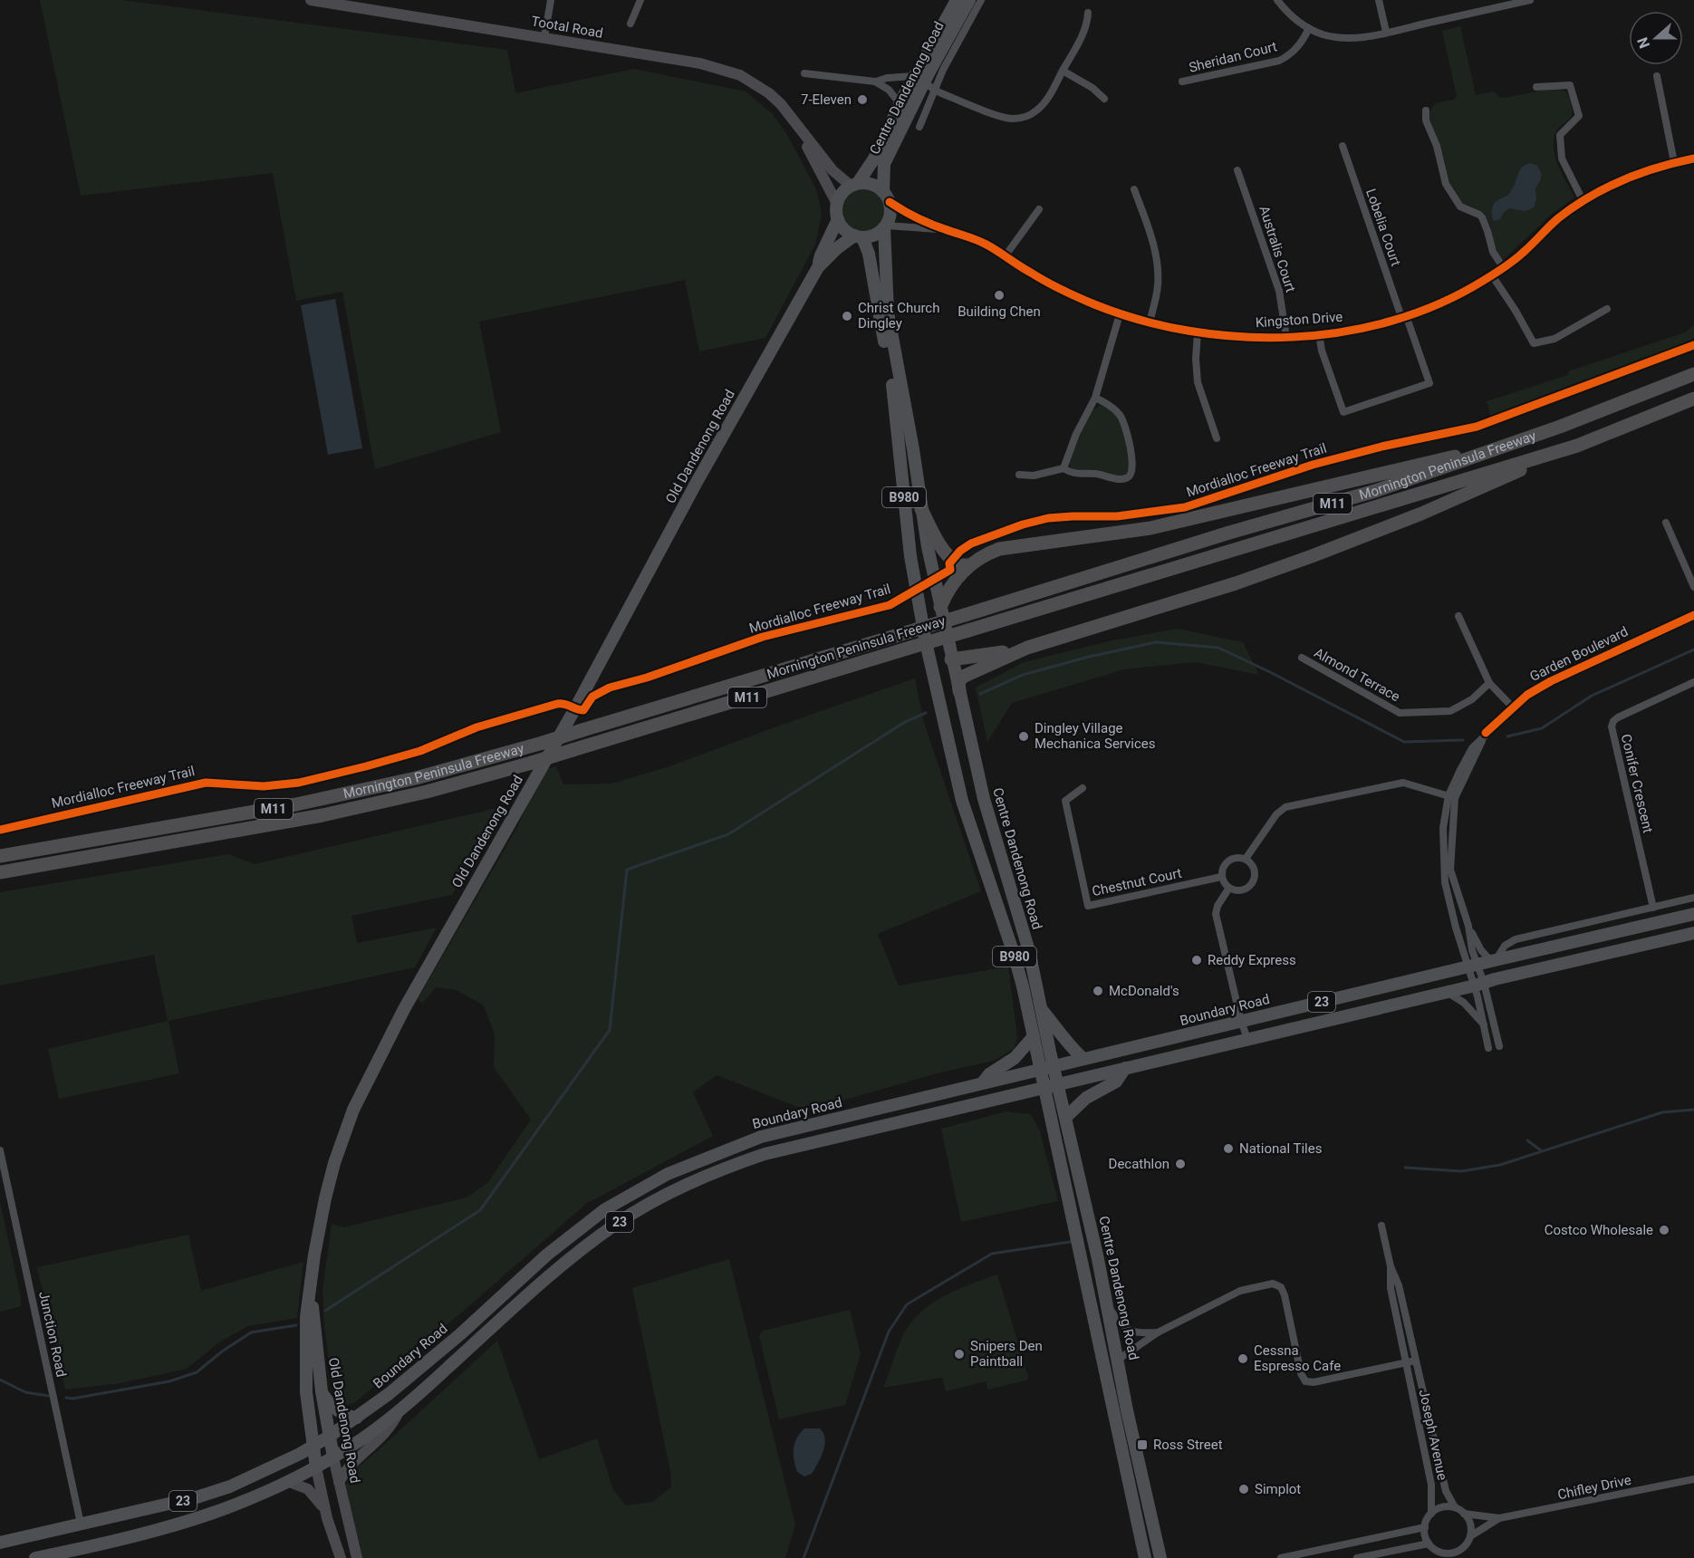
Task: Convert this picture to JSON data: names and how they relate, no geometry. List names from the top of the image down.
{
  "streets": {
    "highway": ["Mornington Peninsula Freeway", "M11"],
    "main road": [
      "Tootal Road",
      "Centre Dandenong Road",
      "Old Dandenong Road",
      "B980",
      "23",
      "Boundary Road"
    ],
    "street": [
      "Sheridan Court",
      "Lobelia Court",
      "Australis Court",
      "Kingston Drive",
      "Garden Boulevard",
      "Almond Terrace",
      "Conifer Crescent",
      "Chestnut Court",
      "Junction Road",
      "Joseph Avenue",
      "Chifley Drive"
    ],
    "cycle path": ["Mordialloc Freeway Trail"]
  },
  "crossings": [
    ["Tootal Road", "Centre Dandenong Road"],
    ["Tootal Road", "Kingston Drive"],
    ["Tootal Road", "Old Dandenong Road"],
    ["Tootal Road", "B980"],
    ["Centre Dandenong Road", "Kingston Drive"],
    ["Centre Dandenong Road", "Old Dandenong Road"],
    ["Centre Dandenong Road", "B980"],
    ["Centre Dandenong Road", "23"],
    ["Centre Dandenong Road", "Boundary Road"],
    ["Lobelia Court", "Kingston Drive"],
    ["Australis Court", "Kingston Drive"],
    ["Kingston Drive", "Old Dandenong Road"],
    ["Kingston Drive", "B980"],
    ["Old Dandenong Road", "B980"],
    ["Old Dandenong Road", "23"],
    ["Old Dandenong Road", "Boundary Road"],
    ["Mornington Peninsula Freeway", "B980"],
    ["B980", "23"],
    ["B980", "Boundary Road"],
    ["Garden Boulevard", "23"],
    ["Garden Boulevard", "Boundary Road"],
    ["Boundary Road", "Junction Road"],
    ["Joseph Avenue", "Chifley Drive"]
  ],
  "places": {
    "other": [
      "7-Eleven",
      "Building Chen",
      "Christ Church Dingley",
      "Dingley Village Mechanica Services",
      "Reddy Express",
      "McDonald's",
      "National Tiles",
      "Decathlon",
      "Costco Wholesale",
      "Snipers Den Paintball",
      "Cessna Espresso Cafe",
      "Simplot"
    ],
    "transit": ["Ross Street"]
  },
  "north": "left"
}
